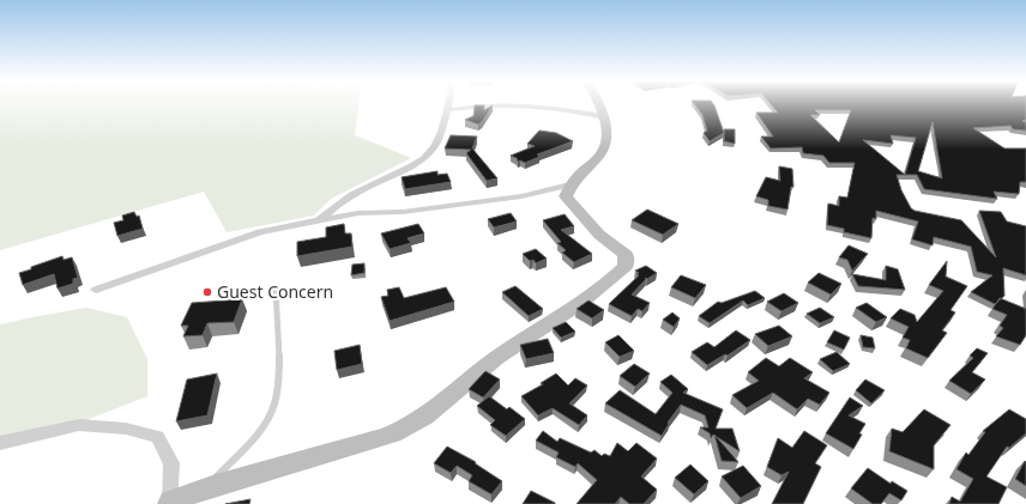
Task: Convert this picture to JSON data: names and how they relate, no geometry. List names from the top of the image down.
{
  "places": ["Guest Concern"]
}
